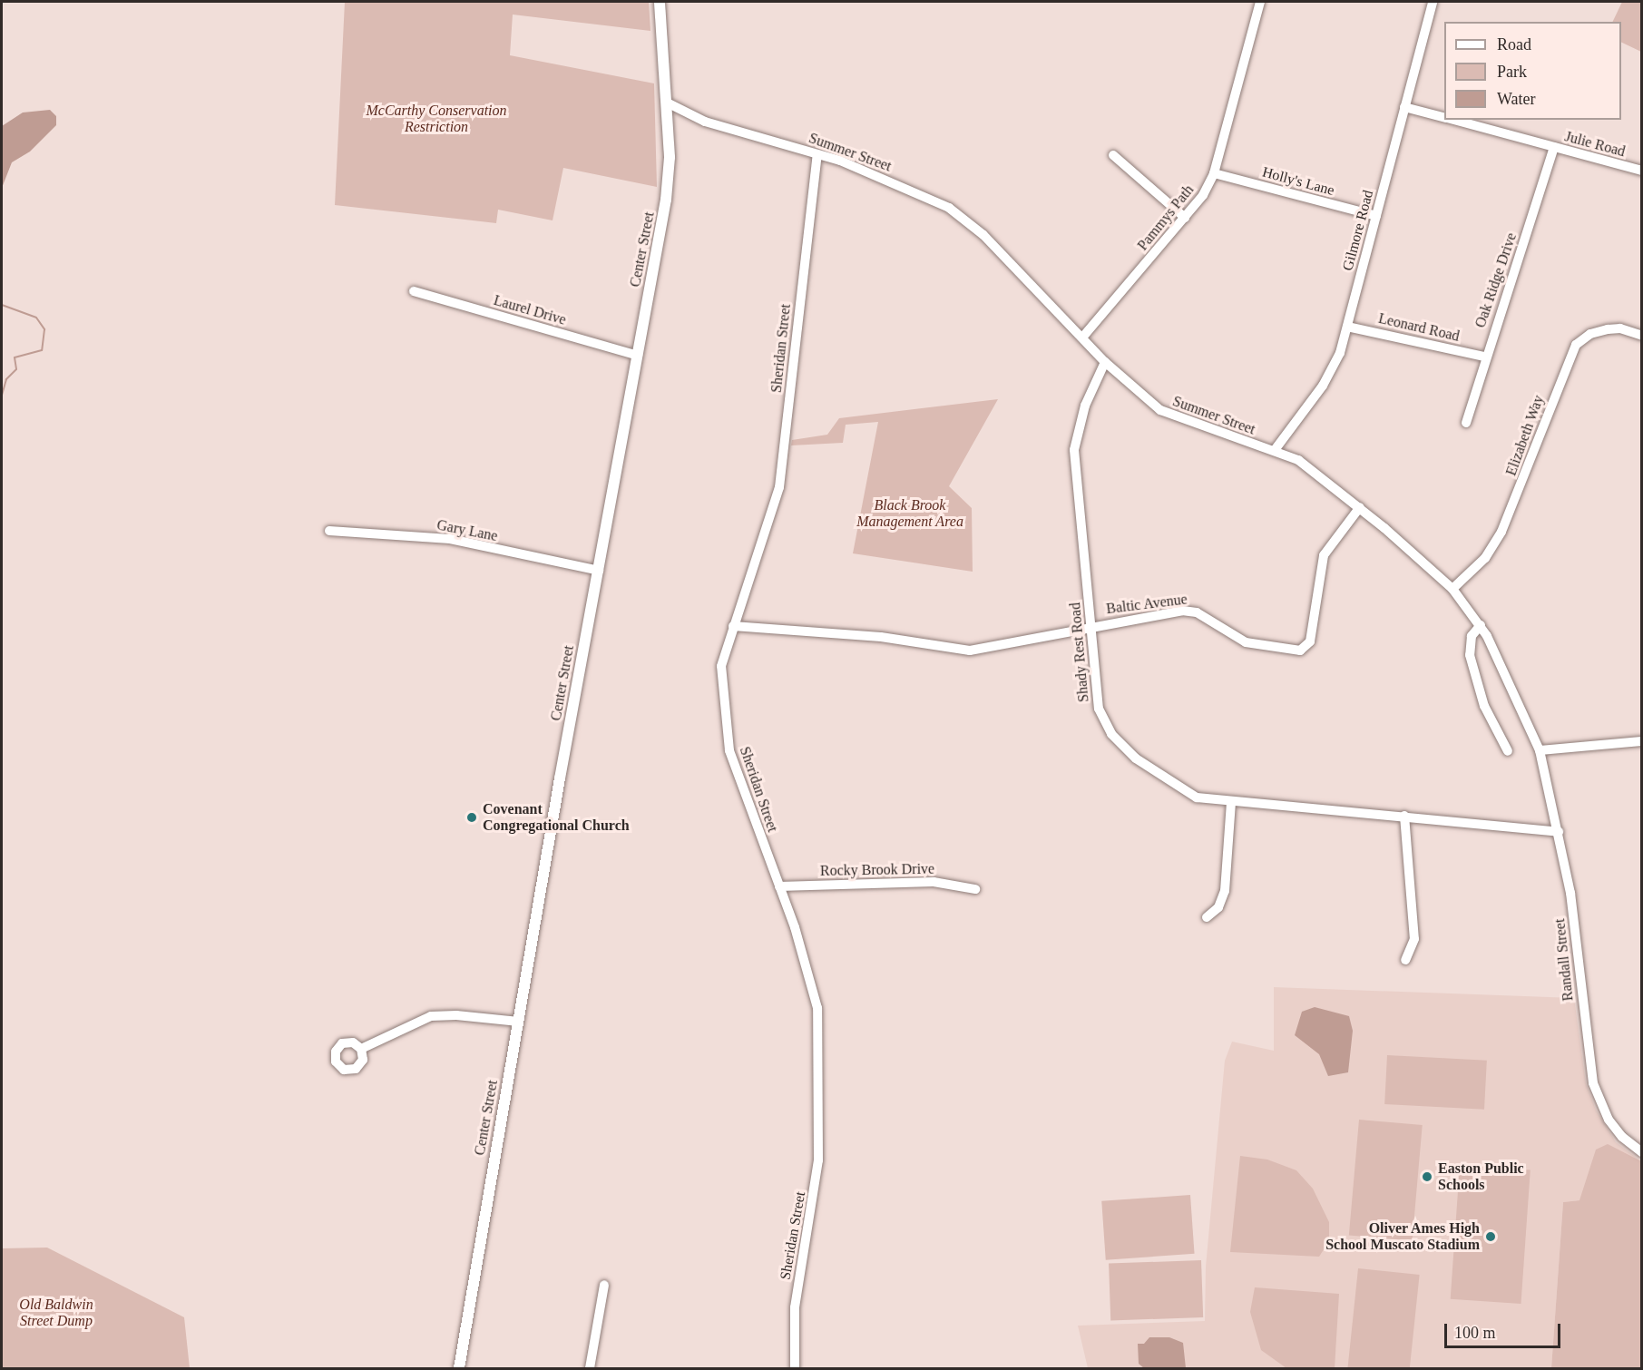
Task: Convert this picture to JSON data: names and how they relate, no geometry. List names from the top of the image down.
{
  "streets": {
    "main road": ["Center Street"],
    "street": [
      "Julie Road",
      "Summer Street",
      "Holly's Lane",
      "Pammys Path",
      "Gilmore Road",
      "Oak Ridge Drive",
      "Laurel Drive",
      "Leonard Road",
      "Sheridan Street",
      "Elizabeth Way",
      "Gary Lane",
      "Baltic Avenue",
      "Shady Rest Road",
      "Rocky Brook Drive",
      "Randall Street"
    ]
  },
  "crossings": [
    ["Julie Road", "Gilmore Road"],
    ["Julie Road", "Oak Ridge Drive"],
    ["Summer Street", "Pammys Path"],
    ["Summer Street", "Gilmore Road"],
    ["Summer Street", "Center Street"],
    ["Summer Street", "Sheridan Street"],
    ["Summer Street", "Elizabeth Way"],
    ["Summer Street", "Baltic Avenue"],
    ["Summer Street", "Shady Rest Road"],
    ["Summer Street", "Randall Street"],
    ["Holly's Lane", "Pammys Path"],
    ["Holly's Lane", "Gilmore Road"],
    ["Gilmore Road", "Leonard Road"],
    ["Center Street", "Laurel Drive"],
    ["Center Street", "Gary Lane"],
    ["Oak Ridge Drive", "Leonard Road"],
    ["Sheridan Street", "Baltic Avenue"],
    ["Sheridan Street", "Rocky Brook Drive"],
    ["Baltic Avenue", "Shady Rest Road"],
    ["Shady Rest Road", "Randall Street"]
  ],
  "parks": ["McCarthy Conservation Restriction", "Black Brook Management Area", "Old Baldwin Street Dump"],
  "places": ["Covenant Congregational Church", "Easton Public Schools", "Oliver Ames High School Muscato Stadium"],
  "legend": ["Road", "Park", "Water"],
  "scale_bar": "100 m"
}
